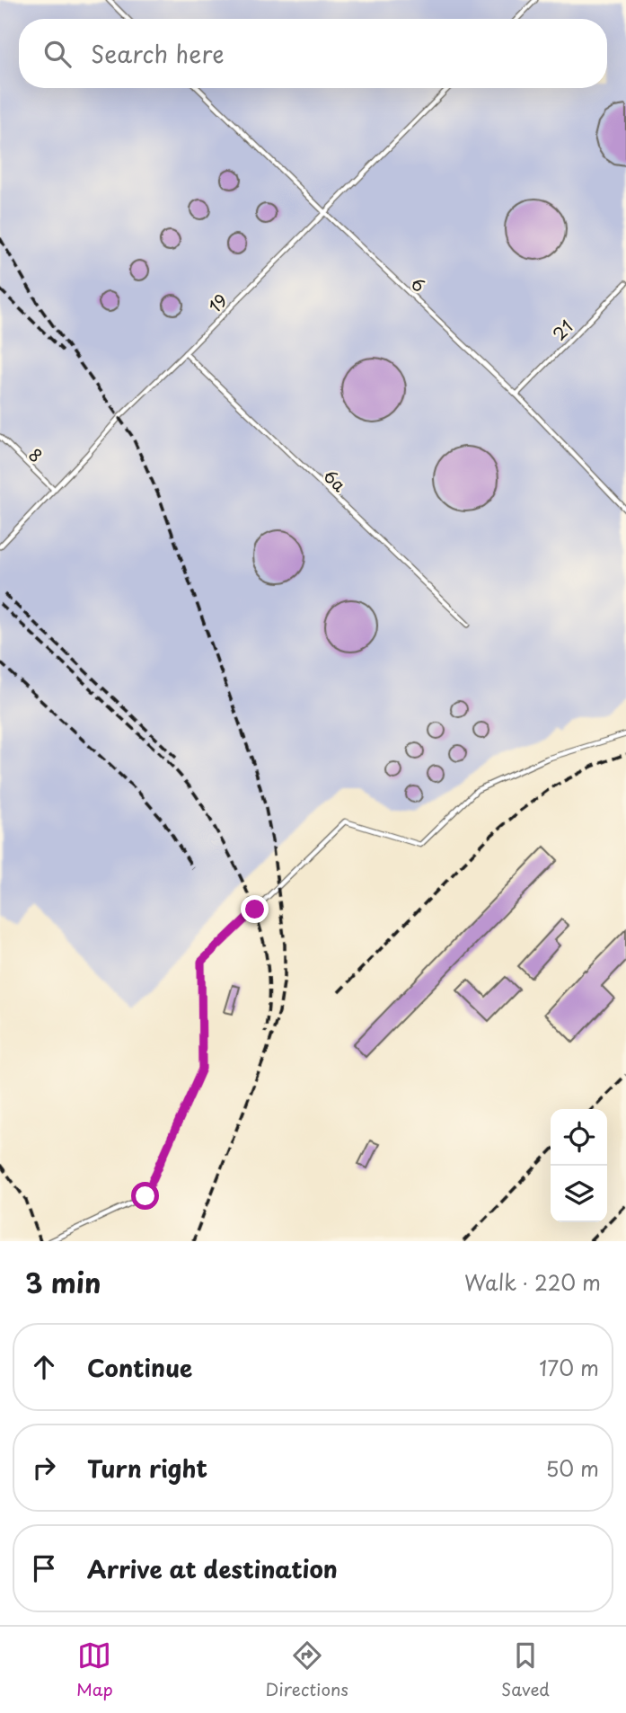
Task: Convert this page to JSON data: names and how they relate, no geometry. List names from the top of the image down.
{
  "streets": {
    "lane": [
      "6",
      "19",
      "21",
      "8",
      "6a"
    ]
  },
  "crossings": [
    ["6", "19"],
    ["6", "21"],
    ["19", "8"],
    ["19", "6a"]
  ],
  "page": {
    "search": "Search here",
    "heading": ["3 min", "Walk · 220 m"],
    "list": [
      ["Continue", "170 m"],
      ["Turn right", "50 m"],
      "Arrive at destination"
    ],
    "nav": ["Map", "Directions", "Saved"]
  }
}
